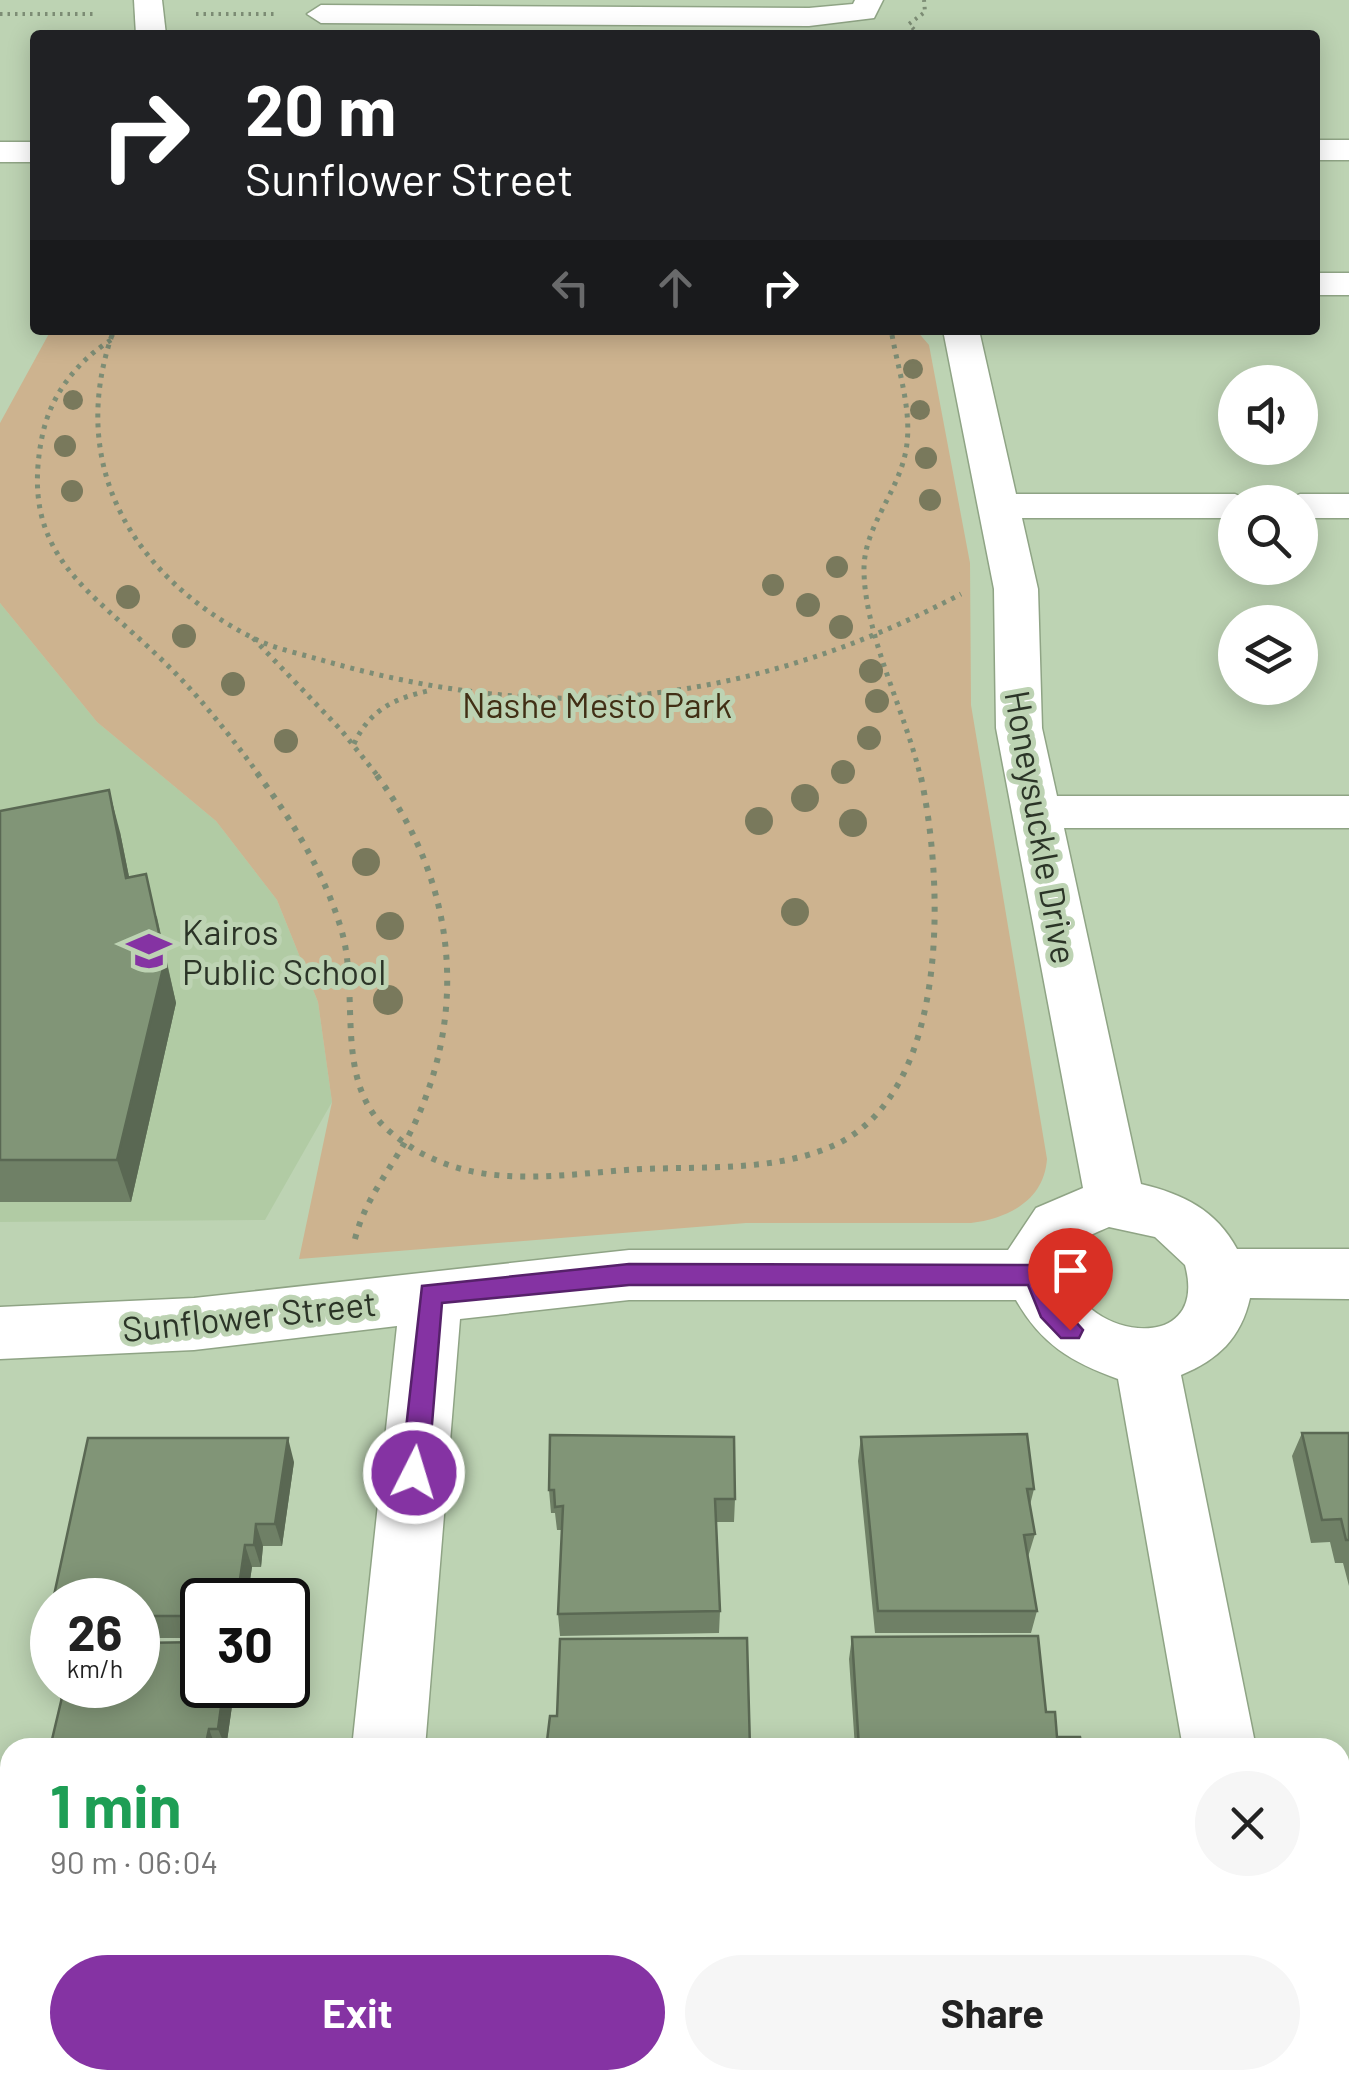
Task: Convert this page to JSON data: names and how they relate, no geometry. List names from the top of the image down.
{
  "streets": {
    "street": ["Honeysuckle Drive", "Sunflower Street"]
  },
  "crossings": [
    ["Honeysuckle Drive", "Sunflower Street"]
  ],
  "parks": ["Nashe Mesto Park"],
  "places": {
    "school or university": ["Kairos Public School"]
  },
  "page": {
    "turn": ["20 m", "Sunflower Street"],
    "speed": "26 km/h",
    "limit": "30",
    "heading": ["1 min", "90 m · 06:04"],
    "buttons": ["Exit", "Share"]
  }
}
